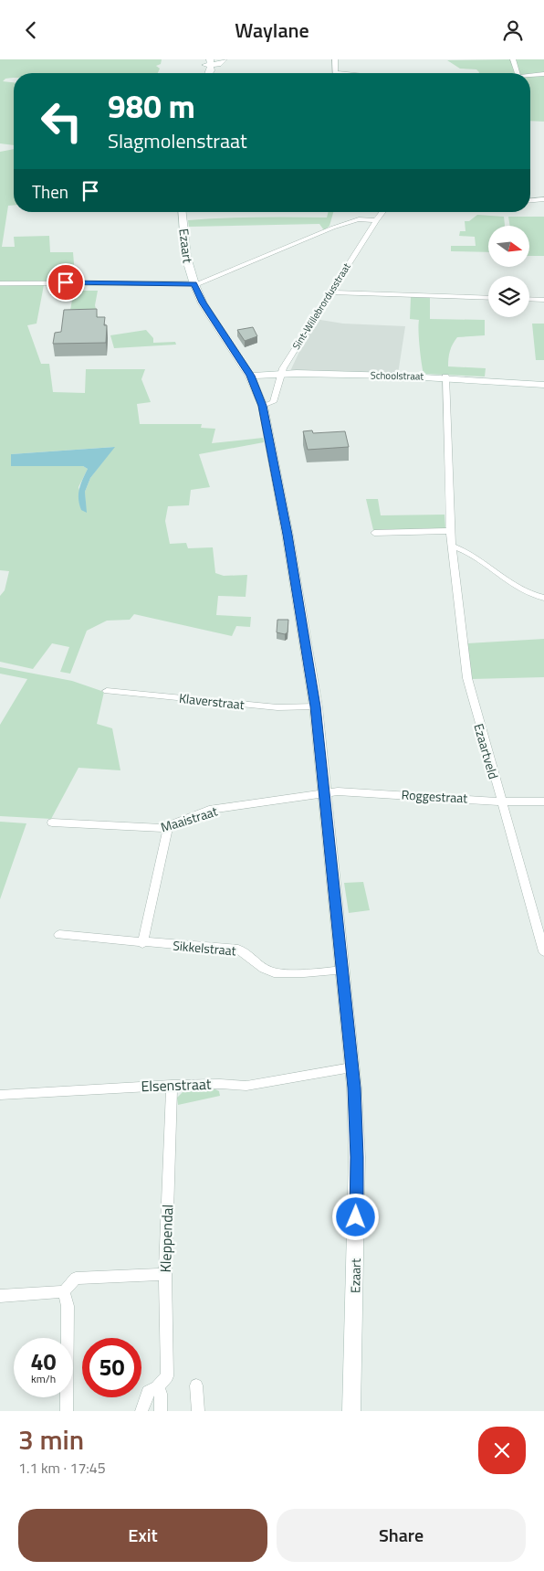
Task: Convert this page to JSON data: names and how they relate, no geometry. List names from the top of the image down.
{
  "streets": {
    "main road": ["Ezaart", "Schoolstraat"],
    "street": [
      "Sint-Willebrordusstraat",
      "Klaverstraat",
      "Ezaartveld",
      "Roggestraat",
      "Maaistraat",
      "Sikkelstraat",
      "Elsenstraat",
      "Kleppendal"
    ]
  },
  "crossings": [
    ["Ezaart", "Sint-Willebrordusstraat"],
    ["Ezaart", "Schoolstraat"],
    ["Ezaart", "Klaverstraat"],
    ["Ezaart", "Roggestraat"],
    ["Ezaart", "Maaistraat"],
    ["Ezaart", "Sikkelstraat"],
    ["Ezaart", "Elsenstraat"],
    ["Sint-Willebrordusstraat", "Schoolstraat"],
    ["Schoolstraat", "Ezaartveld"],
    ["Ezaartveld", "Roggestraat"],
    ["Roggestraat", "Maaistraat"],
    ["Elsenstraat", "Kleppendal"]
  ],
  "north": "right",
  "page": {
    "header": "Waylane",
    "turn": ["980 m", "Slagmolenstraat"],
    "then": "Then",
    "speed": "40 km/h",
    "limit": "50",
    "heading": ["3 min", "1.1 km · 17:45"],
    "buttons": ["Exit", "Share"]
  }
}
